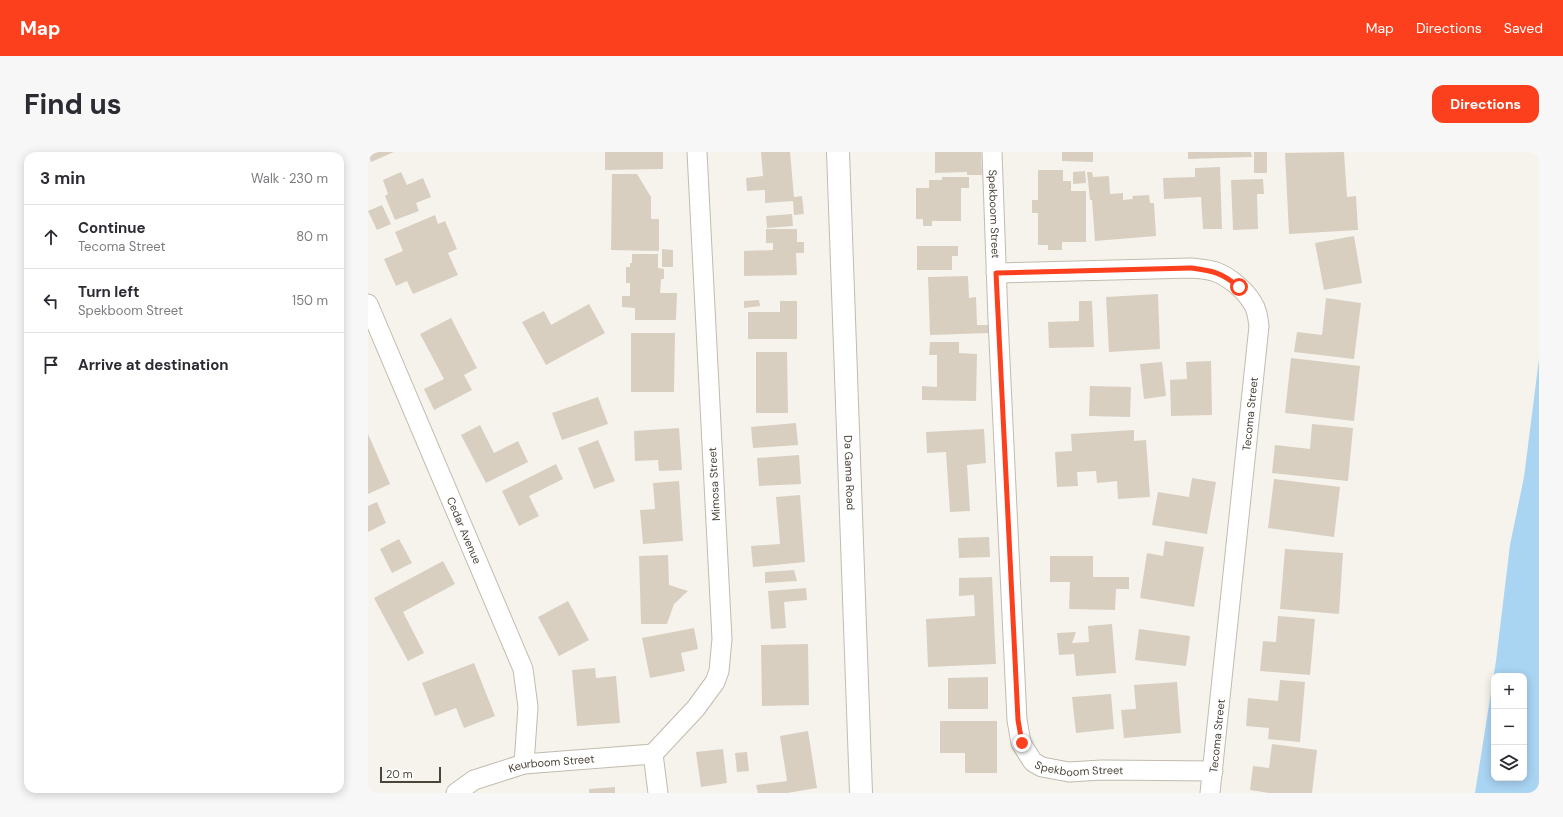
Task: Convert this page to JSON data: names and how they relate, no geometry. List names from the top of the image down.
{
  "streets": {
    "street": [
      "Spekboom Street",
      "Tecoma Street",
      "Da Gama Road",
      "Mimosa Street",
      "Cedar Avenue",
      "Keurboom Street"
    ]
  },
  "crossings": [
    ["Spekboom Street", "Tecoma Street"],
    ["Mimosa Street", "Keurboom Street"],
    ["Cedar Avenue", "Keurboom Street"]
  ],
  "scale_bar": "20 m",
  "page": {
    "header": "Map",
    "nav": ["Map", "Directions", "Saved"],
    "buttons": "Directions",
    "title": "Find us",
    "heading": ["3 min", "Walk · 230 m"],
    "list": [
      ["Continue", "Tecoma Street", "80 m"],
      ["Turn left", "Spekboom Street", "150 m"],
      "Arrive at destination"
    ],
    "map_buttons": ["+", "−"],
    "scale": "20 m"
  }
}
